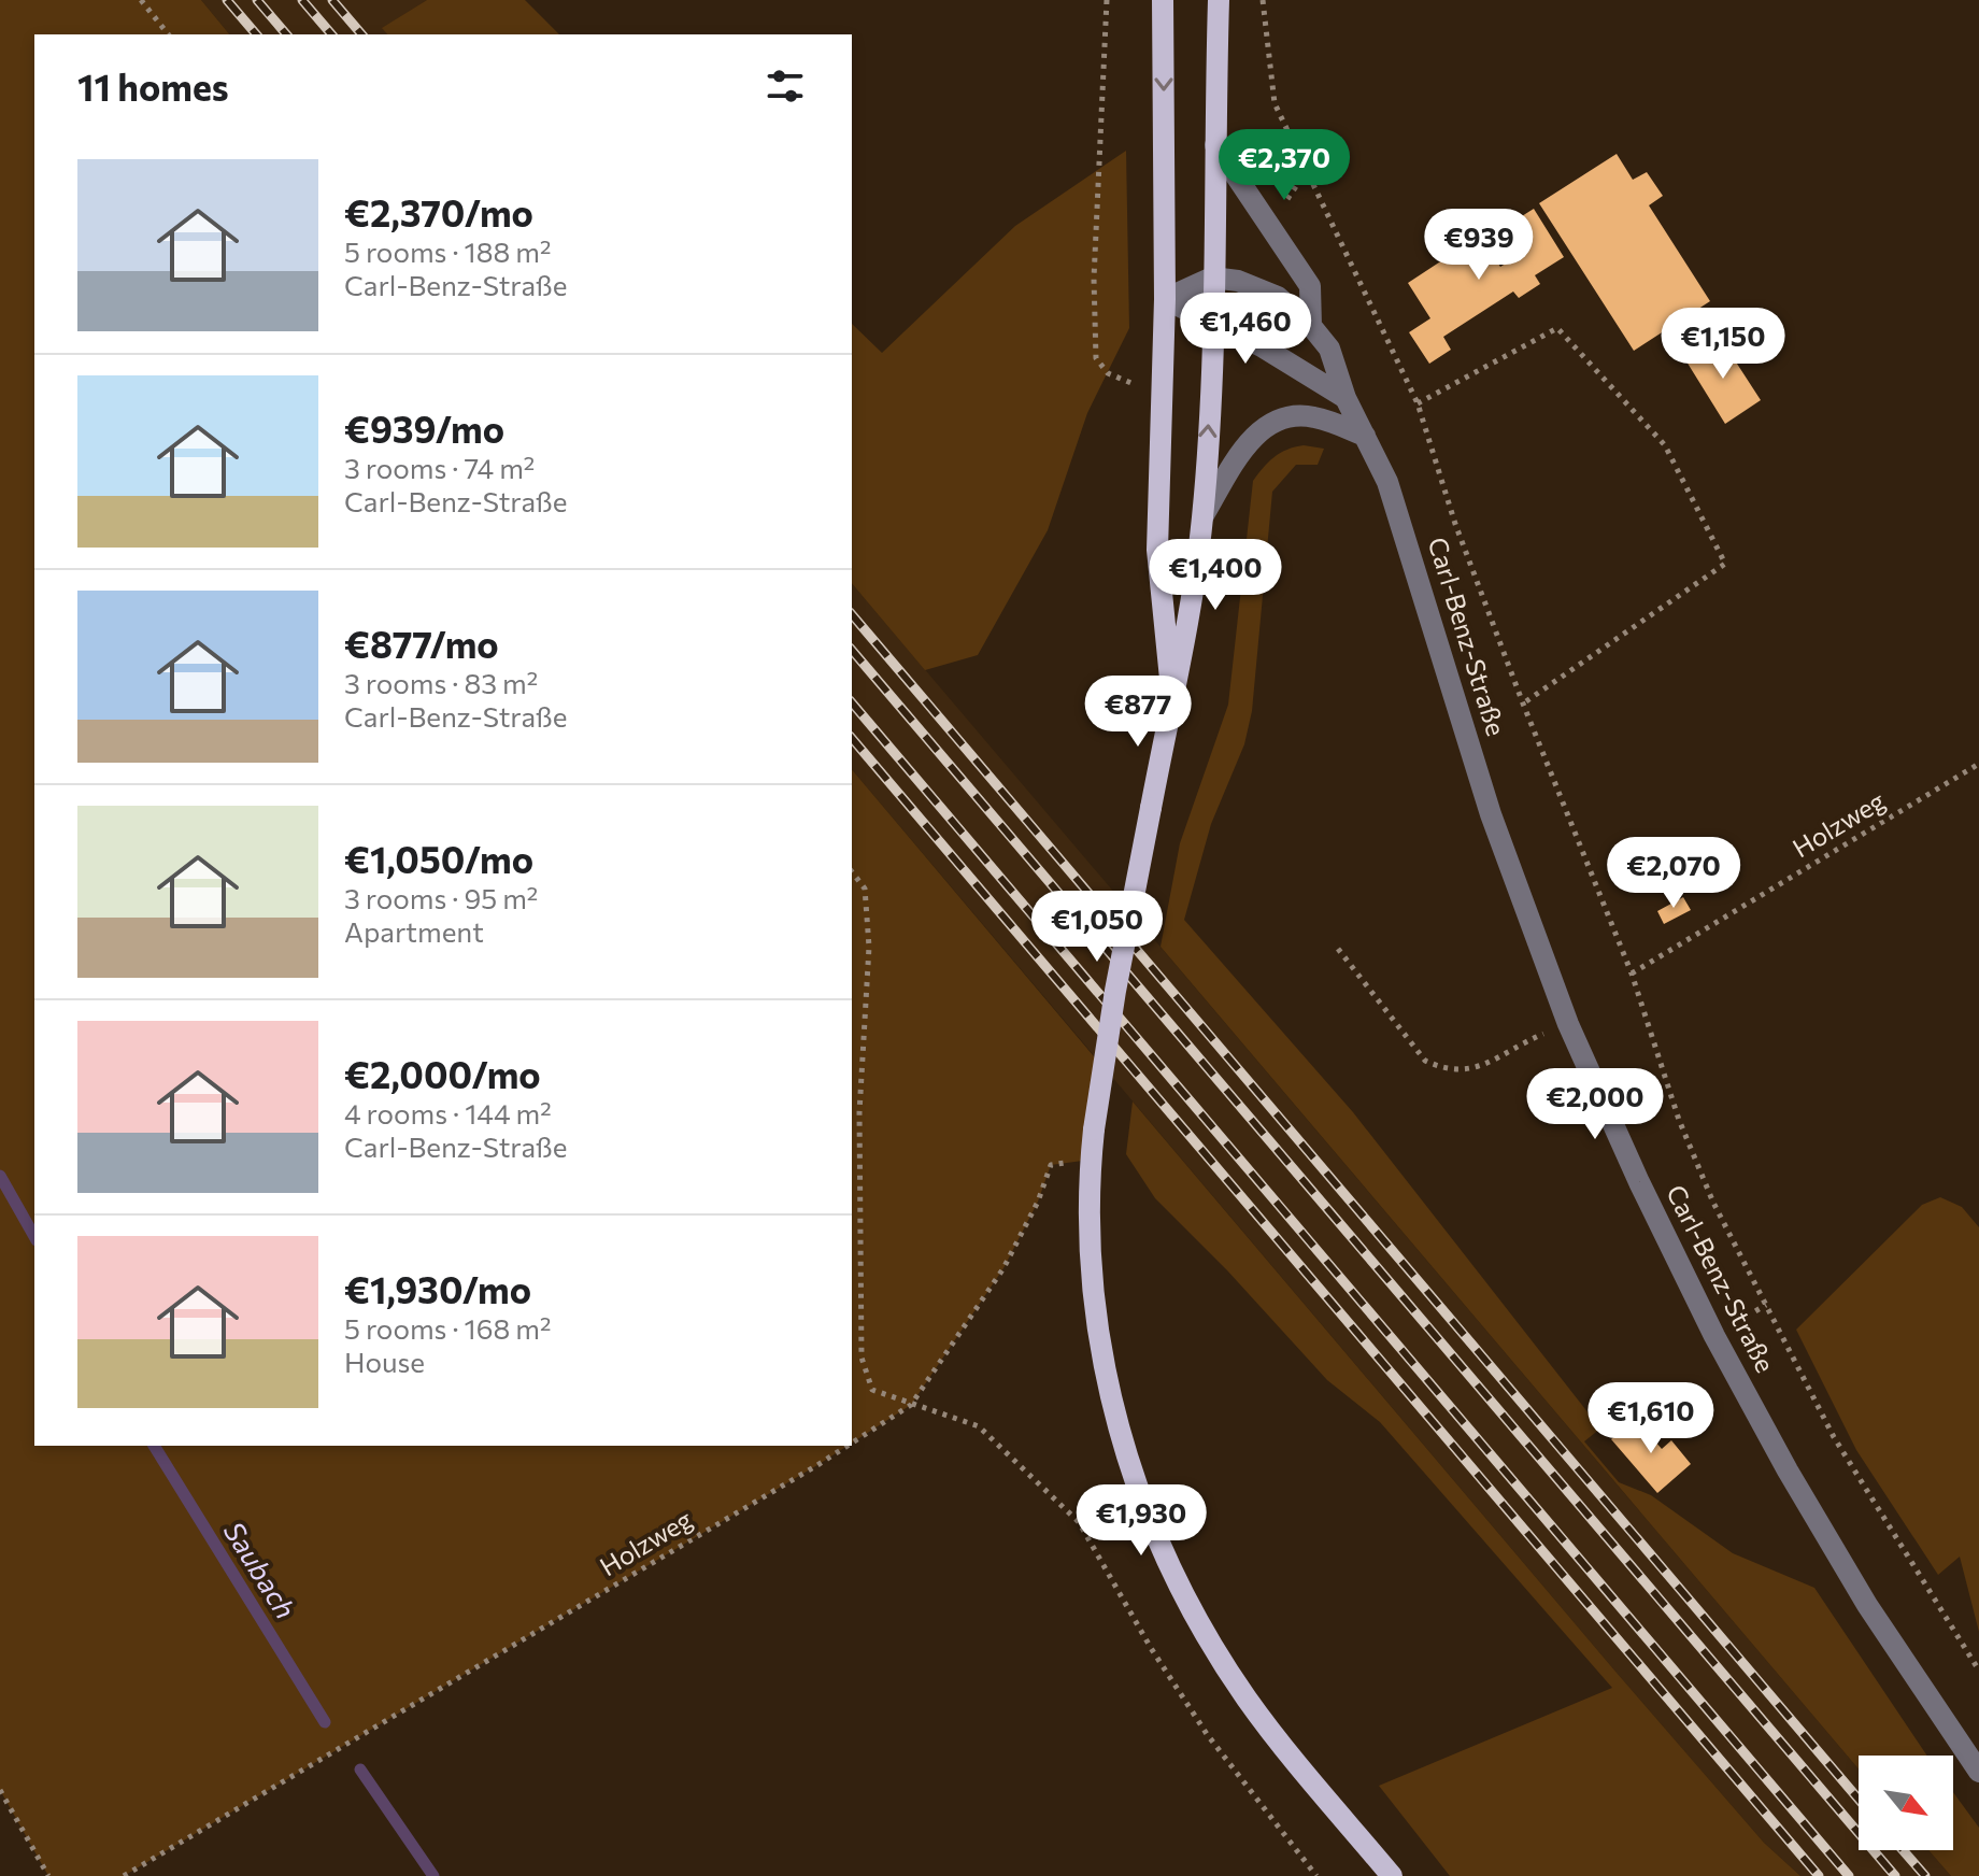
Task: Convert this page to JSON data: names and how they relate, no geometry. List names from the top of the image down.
{
  "streets": {
    "street": ["Carl-Benz-Straße"],
    "path": ["Holzweg"]
  },
  "water": ["Saubach"],
  "north": "bottom right",
  "page": {
    "heading": "11 homes",
    "price": [
      "€2,370",
      "€939",
      "€1,460",
      "€1,150",
      "€1,400",
      "€877",
      "€2,070",
      "€1,050",
      "€2,000",
      "€1,610",
      "€1,930"
    ],
    "list": [
      {
        "name": "€2,370/mo",
        "note": "5 rooms · 188 m² · Carl-Benz-Straße"
      },
      {
        "name": "€939/mo",
        "note": "3 rooms · 74 m² · Carl-Benz-Straße"
      },
      {
        "name": "€877/mo",
        "note": "3 rooms · 83 m² · Carl-Benz-Straße"
      },
      {
        "name": "€1,050/mo",
        "note": "3 rooms · 95 m² · Apartment"
      },
      {
        "name": "€2,000/mo",
        "note": "4 rooms · 144 m² · Carl-Benz-Straße"
      },
      {
        "name": "€1,930/mo",
        "note": "5 rooms · 168 m² · House"
      }
    ]
  }
}
